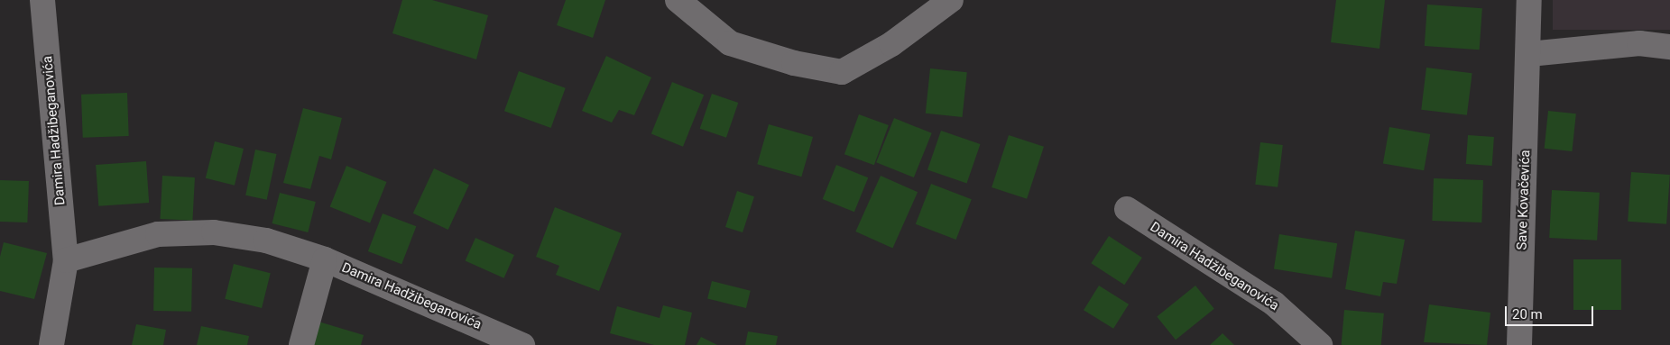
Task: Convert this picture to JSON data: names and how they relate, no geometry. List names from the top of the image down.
{
  "streets": {
    "street": ["Damira Hadžibeganovića", "Save Kovačevića"]
  },
  "scale_bar": "20 m"
}
